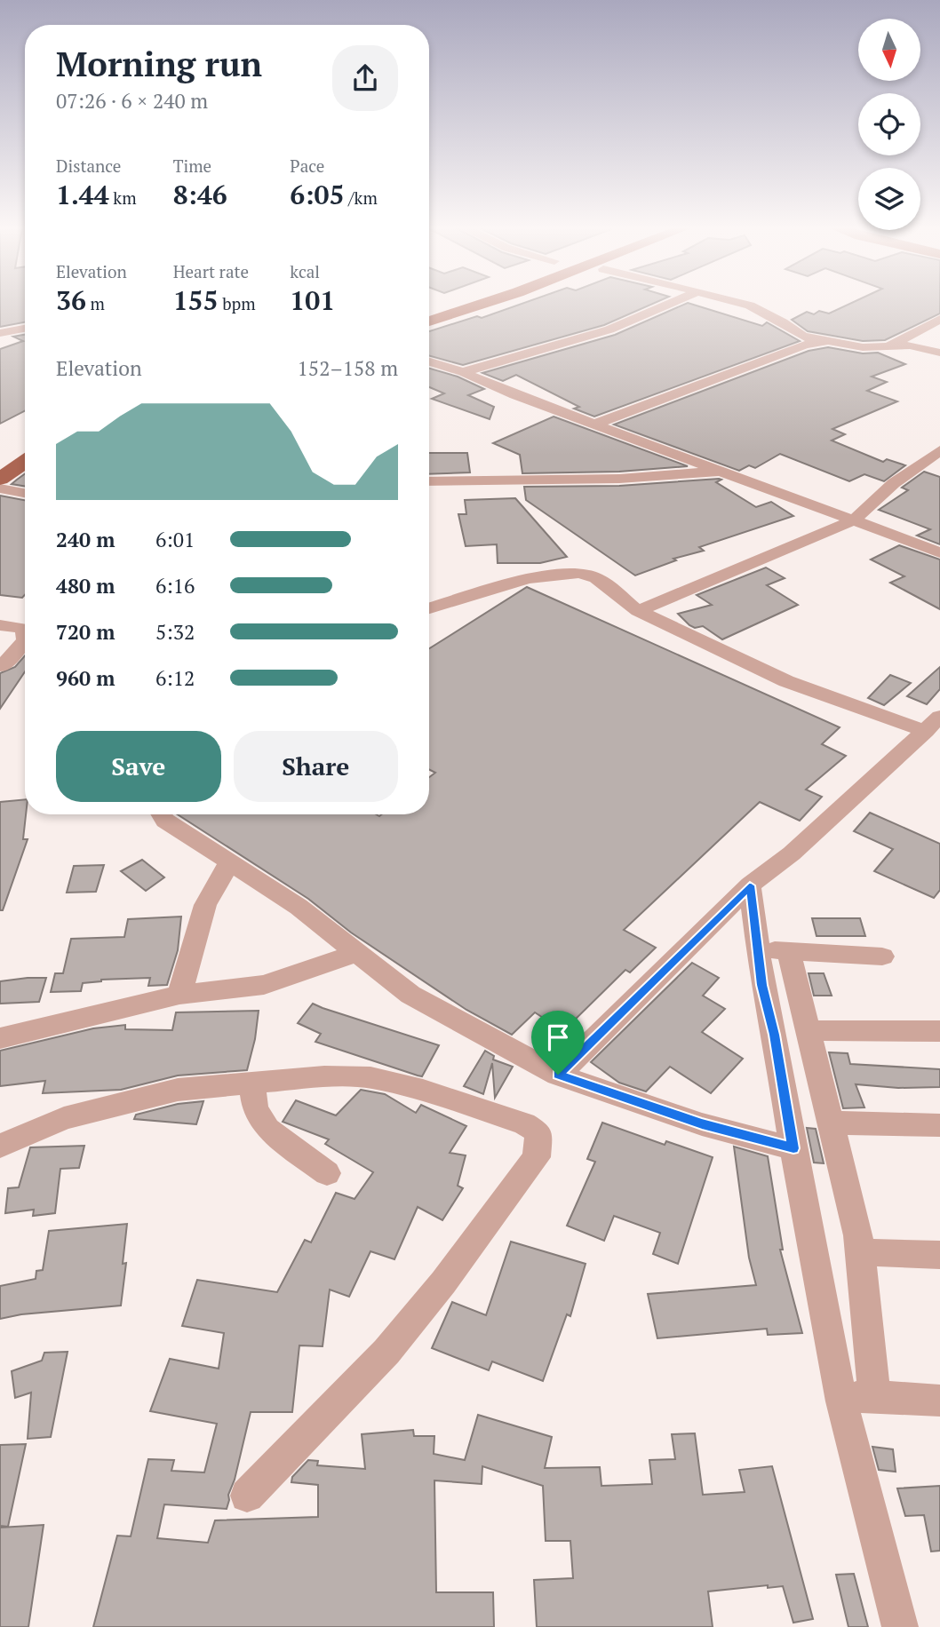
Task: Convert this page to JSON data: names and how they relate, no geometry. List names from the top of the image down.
{
  "north": "bottom",
  "page": {
    "heading": ["Morning run", "07:26 · 6 × 240 m"],
    "stats": [
      ["Distance", "1.44 km"],
      ["Time", "8:46"],
      ["Pace", "6:05 /km"],
      ["Elevation", "36 m"],
      ["Heart rate", "155 bpm"],
      ["kcal", "101"]
    ],
    "chart": ["Elevation", "152–158 m"],
    "list": [
      {
        "name": "240 m",
        "note": "6:01"
      },
      {
        "name": "480 m",
        "note": "6:16"
      },
      {
        "name": "720 m",
        "note": "5:32"
      },
      {
        "name": "960 m",
        "note": "6:12"
      }
    ],
    "buttons": ["Save", "Share"]
  }
}
